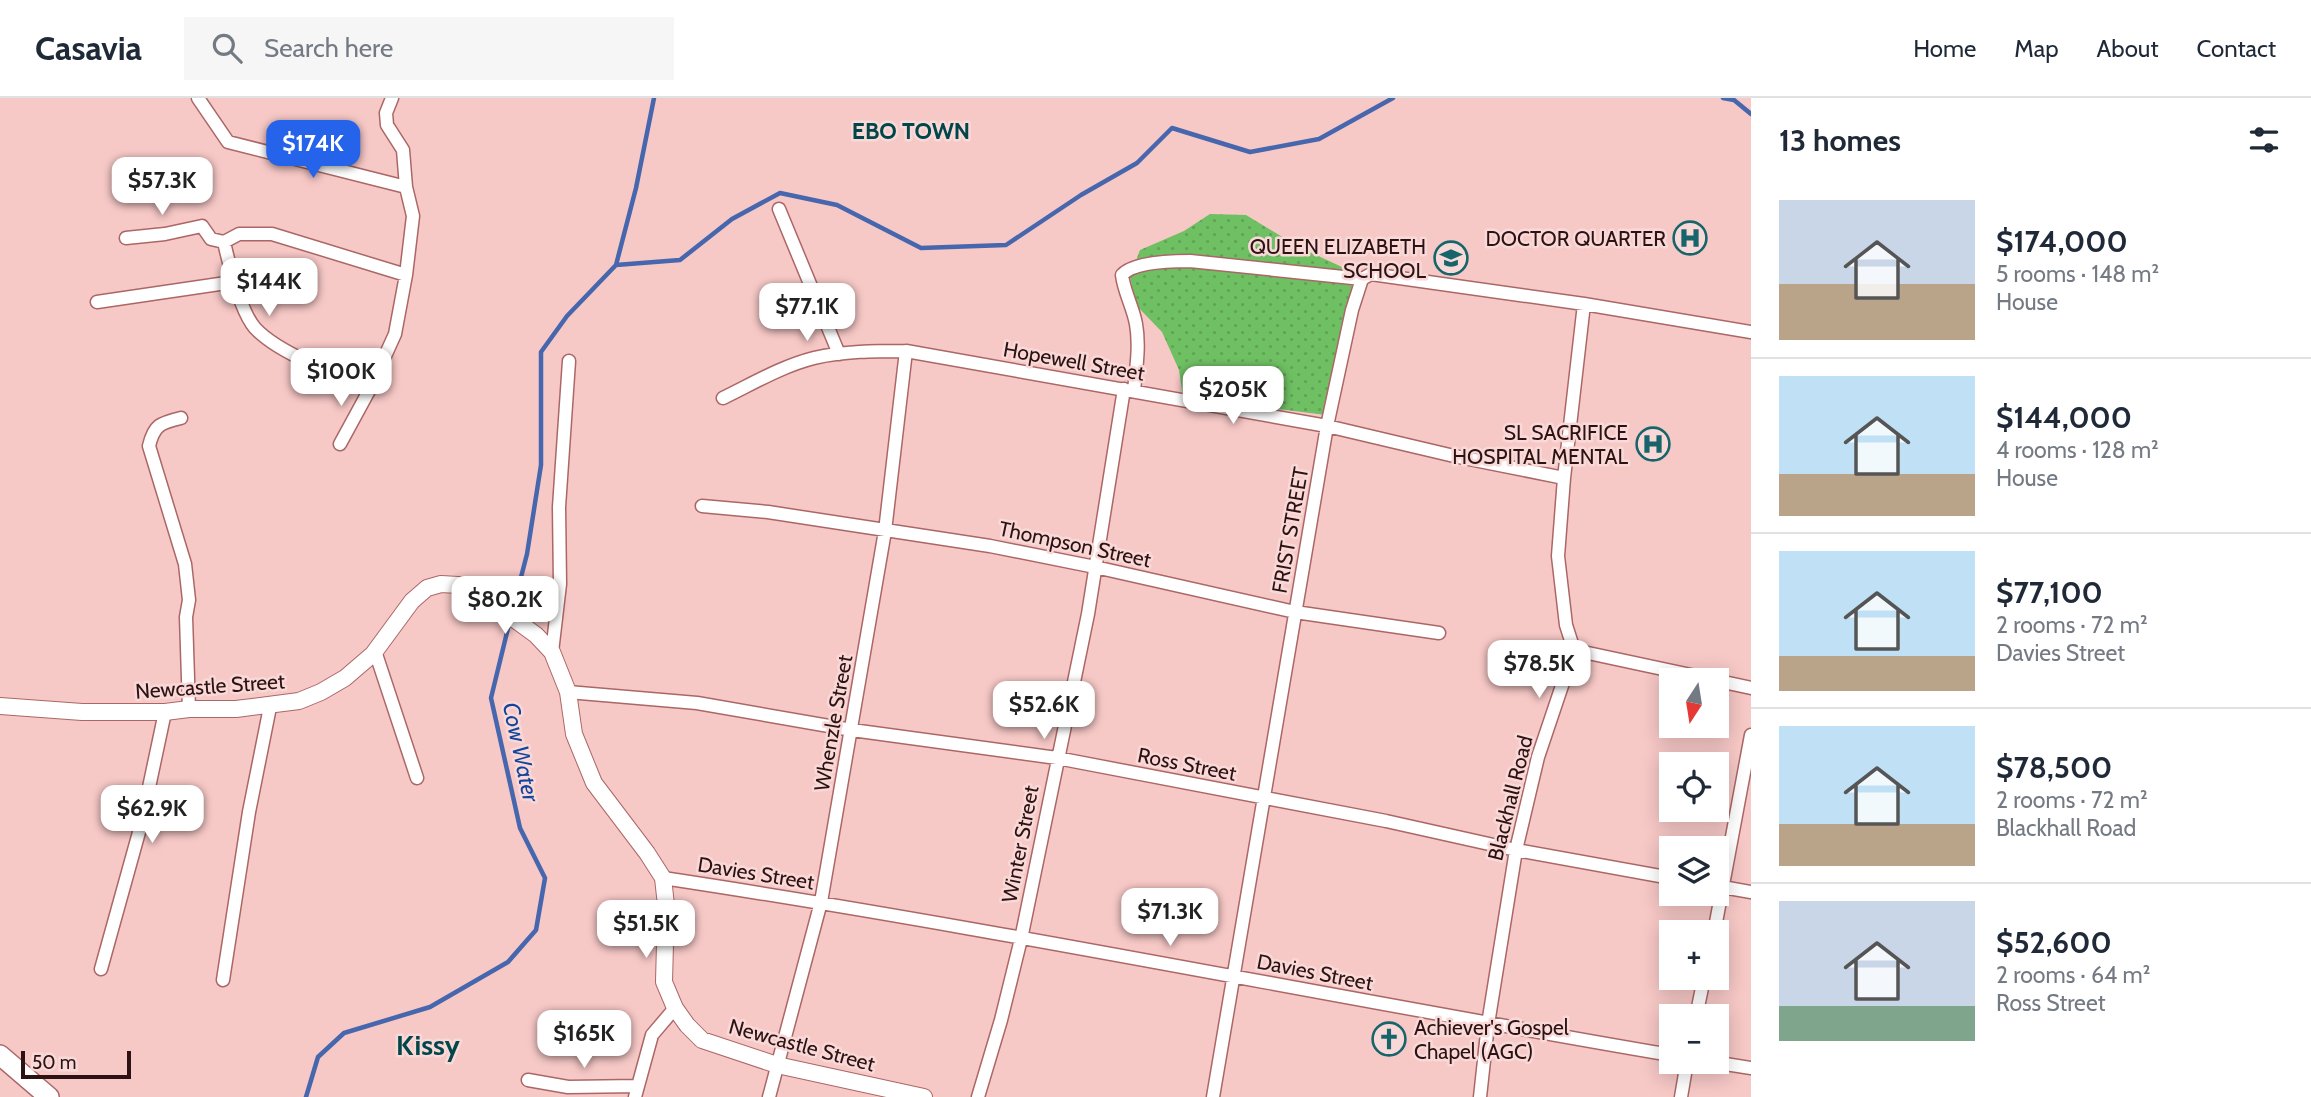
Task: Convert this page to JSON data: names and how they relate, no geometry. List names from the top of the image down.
{
  "streets": {
    "street": [
      "Hopewell Street",
      "FRIST STREET",
      "Thompson Street",
      "Newcastle Street",
      "Whenzle Street",
      "Ross Street",
      "Blackhall Road",
      "Winter Street",
      "Davies Street"
    ]
  },
  "crossings": [
    ["Hopewell Street", "FRIST STREET"],
    ["Hopewell Street", "Whenzle Street"],
    ["Hopewell Street", "Winter Street"],
    ["FRIST STREET", "Thompson Street"],
    ["FRIST STREET", "Ross Street"],
    ["FRIST STREET", "Winter Street"],
    ["FRIST STREET", "Davies Street"],
    ["Thompson Street", "Whenzle Street"],
    ["Thompson Street", "Winter Street"],
    ["Newcastle Street", "Whenzle Street"],
    ["Newcastle Street", "Ross Street"],
    ["Newcastle Street", "Davies Street"],
    ["Whenzle Street", "Ross Street"],
    ["Whenzle Street", "Davies Street"],
    ["Ross Street", "Blackhall Road"],
    ["Ross Street", "Winter Street"],
    ["Blackhall Road", "Davies Street"],
    ["Winter Street", "Davies Street"]
  ],
  "districts": ["EBO TOWN", "Kissy"],
  "water": ["Cow Water"],
  "places": {
    "hospital": ["DOCTOR QUARTER", "SL SACRIFICE HOSPITAL MENTAL"],
    "school or university": ["QUEEN ELIZABETH SCHOOL"],
    "church": ["Achiever's Gospel Chapel (AGC)"]
  },
  "scale_bar": "50 m",
  "north": "bottom",
  "page": {
    "header": "Casavia",
    "search": "Search here",
    "nav": [
      "Home",
      "Map",
      "About",
      "Contact"
    ],
    "heading": "13 homes",
    "price": [
      "$174K",
      "$57.3K",
      "$144K",
      "$77.1K",
      "$100K",
      "$205K",
      "$80.2K",
      "$78.5K",
      "$52.6K",
      "$62.9K",
      "$71.3K",
      "$51.5K",
      "$165K"
    ],
    "list": [
      {
        "name": "$174,000",
        "note": "5 rooms · 148 m² · House"
      },
      {
        "name": "$144,000",
        "note": "4 rooms · 128 m² · House"
      },
      {
        "name": "$77,100",
        "note": "2 rooms · 72 m² · Davies Street"
      },
      {
        "name": "$78,500",
        "note": "2 rooms · 72 m² · Blackhall Road"
      },
      {
        "name": "$52,600",
        "note": "2 rooms · 64 m² · Ross Street"
      }
    ],
    "map_buttons": ["+", "−"],
    "scale": "50 m"
  }
}
